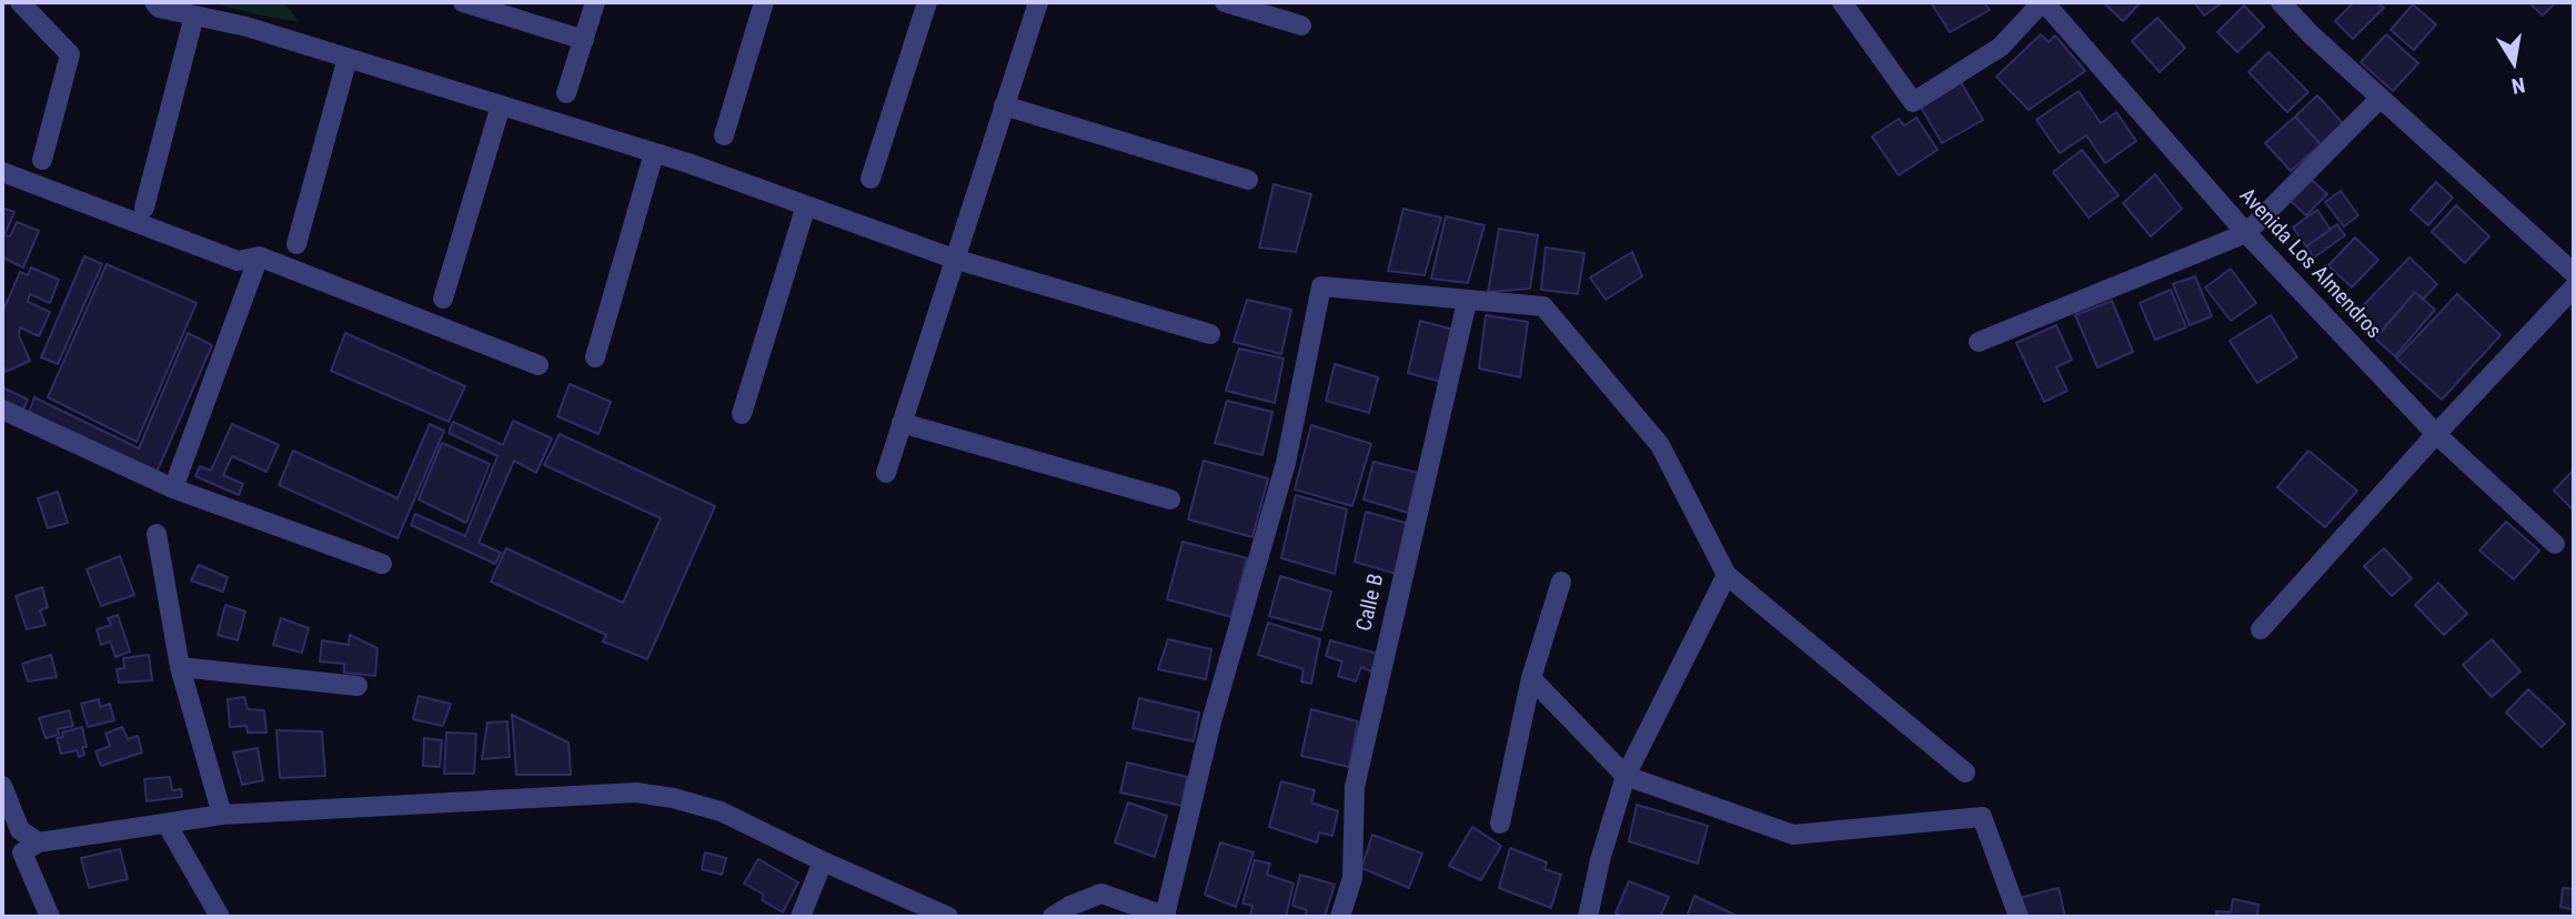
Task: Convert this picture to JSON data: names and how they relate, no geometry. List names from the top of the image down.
{
  "streets": {
    "street": ["Avenida Los Almendros", "Calle B"]
  },
  "north": "bottom"
}
